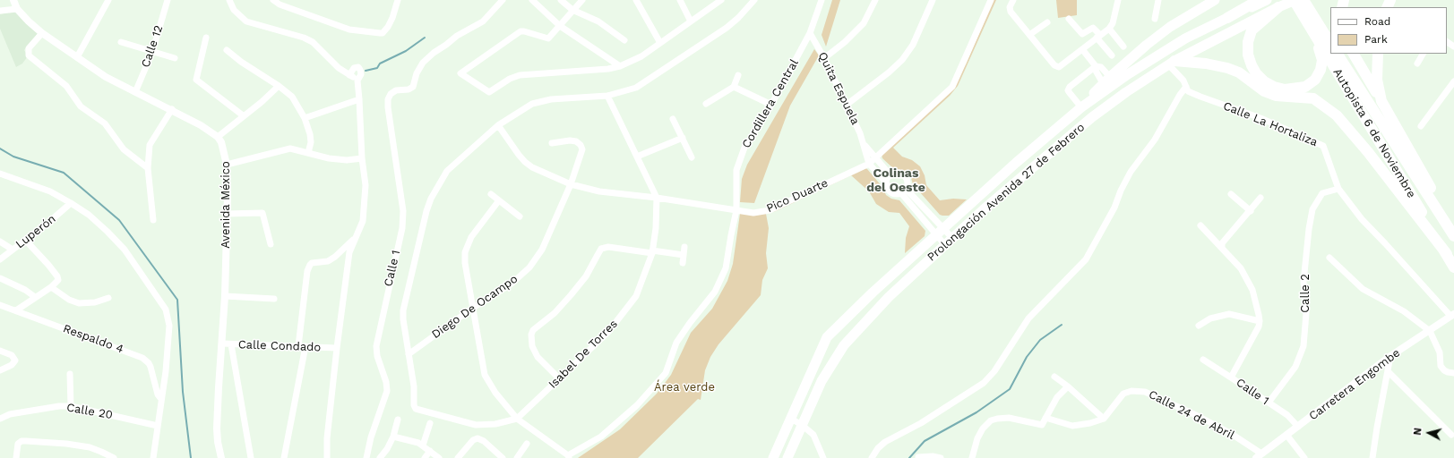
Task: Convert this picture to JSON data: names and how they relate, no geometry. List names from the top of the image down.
{
  "streets": {
    "highway": ["Autopista 6 de Noviembre"],
    "main road": ["Prolongación Avenida 27 de Febrero"],
    "street": [
      "Calle 12",
      "Quita Espuela",
      "Cordillera Central",
      "Calle La Hortaliza",
      "Pico Duarte",
      "Avenida México",
      "Luperón",
      "Calle 1",
      "Calle 2",
      "Diego De Ocampo",
      "Respaldo 4",
      "Calle Condado",
      "Isabel De Torres",
      "Carretera Engombe",
      "Calle 20",
      "Calle 24 de Abril"
    ]
  },
  "crossings": [
    ["Quita Espuela", "Cordillera Central"],
    ["Cordillera Central", "Pico Duarte"],
    ["Calle La Hortaliza", "Prolongación Avenida 27 de Febrero"],
    ["Calle La Hortaliza", "Calle 2"],
    ["Calle La Hortaliza", "Carretera Engombe"],
    ["Autopista 6 de Noviembre", "Prolongación Avenida 27 de Febrero"],
    ["Pico Duarte", "Diego De Ocampo"],
    ["Pico Duarte", "Isabel De Torres"],
    ["Avenida México", "Calle Condado"],
    ["Luperón", "Respaldo 4"],
    ["Calle 1", "Calle 2"],
    ["Calle 1", "Carretera Engombe"],
    ["Diego De Ocampo", "Isabel De Torres"],
    ["Respaldo 4", "Calle 20"],
    ["Carretera Engombe", "Calle 24 de Abril"]
  ],
  "districts": ["Colinas del Oeste"],
  "parks": ["Área verde"],
  "legend": ["Road", "Park"],
  "north": "left"
}
